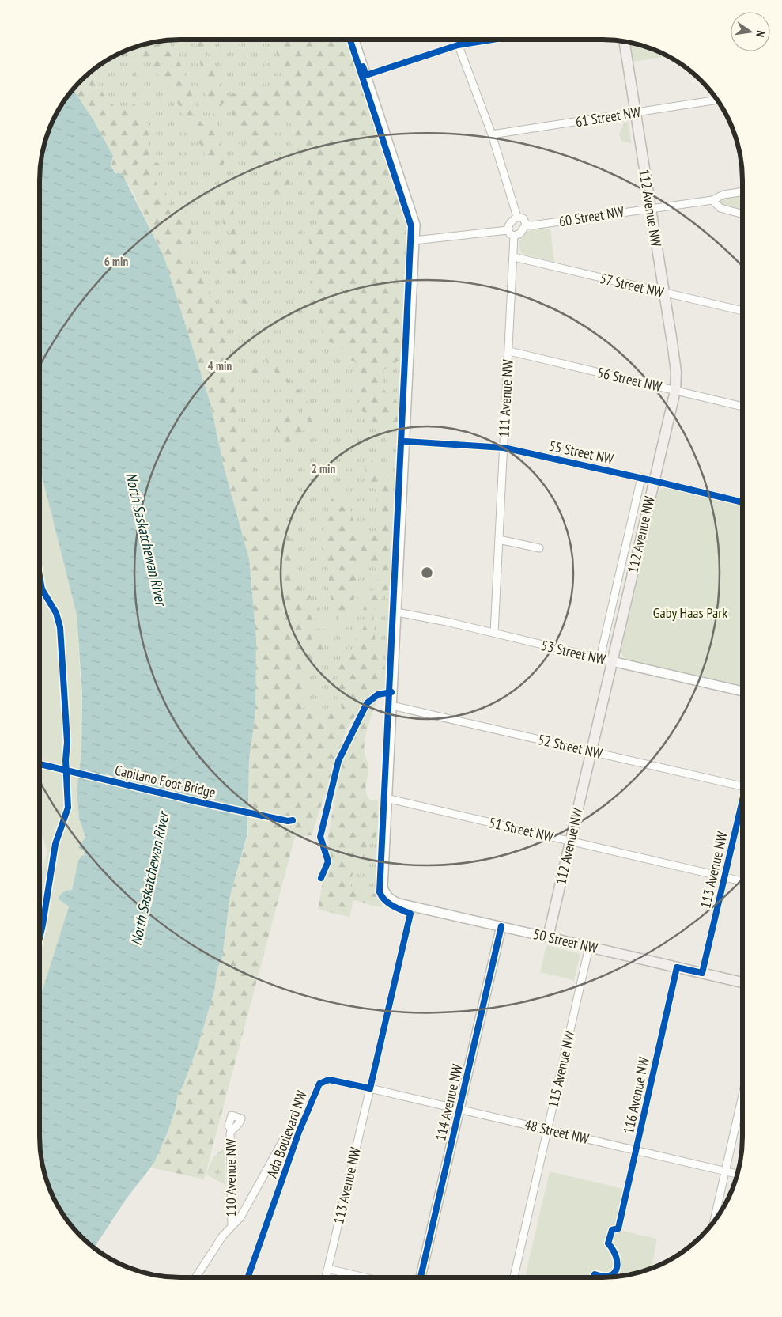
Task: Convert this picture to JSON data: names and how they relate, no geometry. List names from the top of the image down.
{
  "streets": {
    "main road": ["112 Avenue NW", "50 Street NW"],
    "street": [
      "61 Street NW",
      "60 Street NW",
      "57 Street NW",
      "56 Street NW",
      "111 Avenue NW",
      "55 Street NW",
      "53 Street NW",
      "52 Street NW",
      "51 Street NW",
      "113 Avenue NW",
      "115 Avenue NW",
      "116 Avenue NW",
      "114 Avenue NW",
      "48 Street NW",
      "Ada Boulevard NW",
      "110 Avenue NW"
    ],
    "cycle path": ["Capilano Foot Bridge"]
  },
  "crossings": [
    ["61 Street NW", "112 Avenue NW"],
    ["112 Avenue NW", "60 Street NW"],
    ["112 Avenue NW", "57 Street NW"],
    ["112 Avenue NW", "56 Street NW"],
    ["112 Avenue NW", "55 Street NW"],
    ["112 Avenue NW", "53 Street NW"],
    ["112 Avenue NW", "52 Street NW"],
    ["112 Avenue NW", "51 Street NW"],
    ["112 Avenue NW", "50 Street NW"],
    ["60 Street NW", "111 Avenue NW"],
    ["57 Street NW", "111 Avenue NW"],
    ["56 Street NW", "111 Avenue NW"],
    ["111 Avenue NW", "55 Street NW"],
    ["111 Avenue NW", "53 Street NW"],
    ["51 Street NW", "113 Avenue NW"],
    ["51 Street NW", "50 Street NW"],
    ["113 Avenue NW", "50 Street NW"],
    ["113 Avenue NW", "48 Street NW"],
    ["113 Avenue NW", "Ada Boulevard NW"],
    ["50 Street NW", "115 Avenue NW"],
    ["50 Street NW", "116 Avenue NW"],
    ["50 Street NW", "114 Avenue NW"],
    ["115 Avenue NW", "48 Street NW"],
    ["116 Avenue NW", "48 Street NW"],
    ["114 Avenue NW", "48 Street NW"],
    ["48 Street NW", "Ada Boulevard NW"]
  ],
  "water": ["North Saskatchewan River"],
  "parks": ["Gaby Haas Park"],
  "north": "right",
  "rings": ["6 min", "4 min", "2 min"]
}
